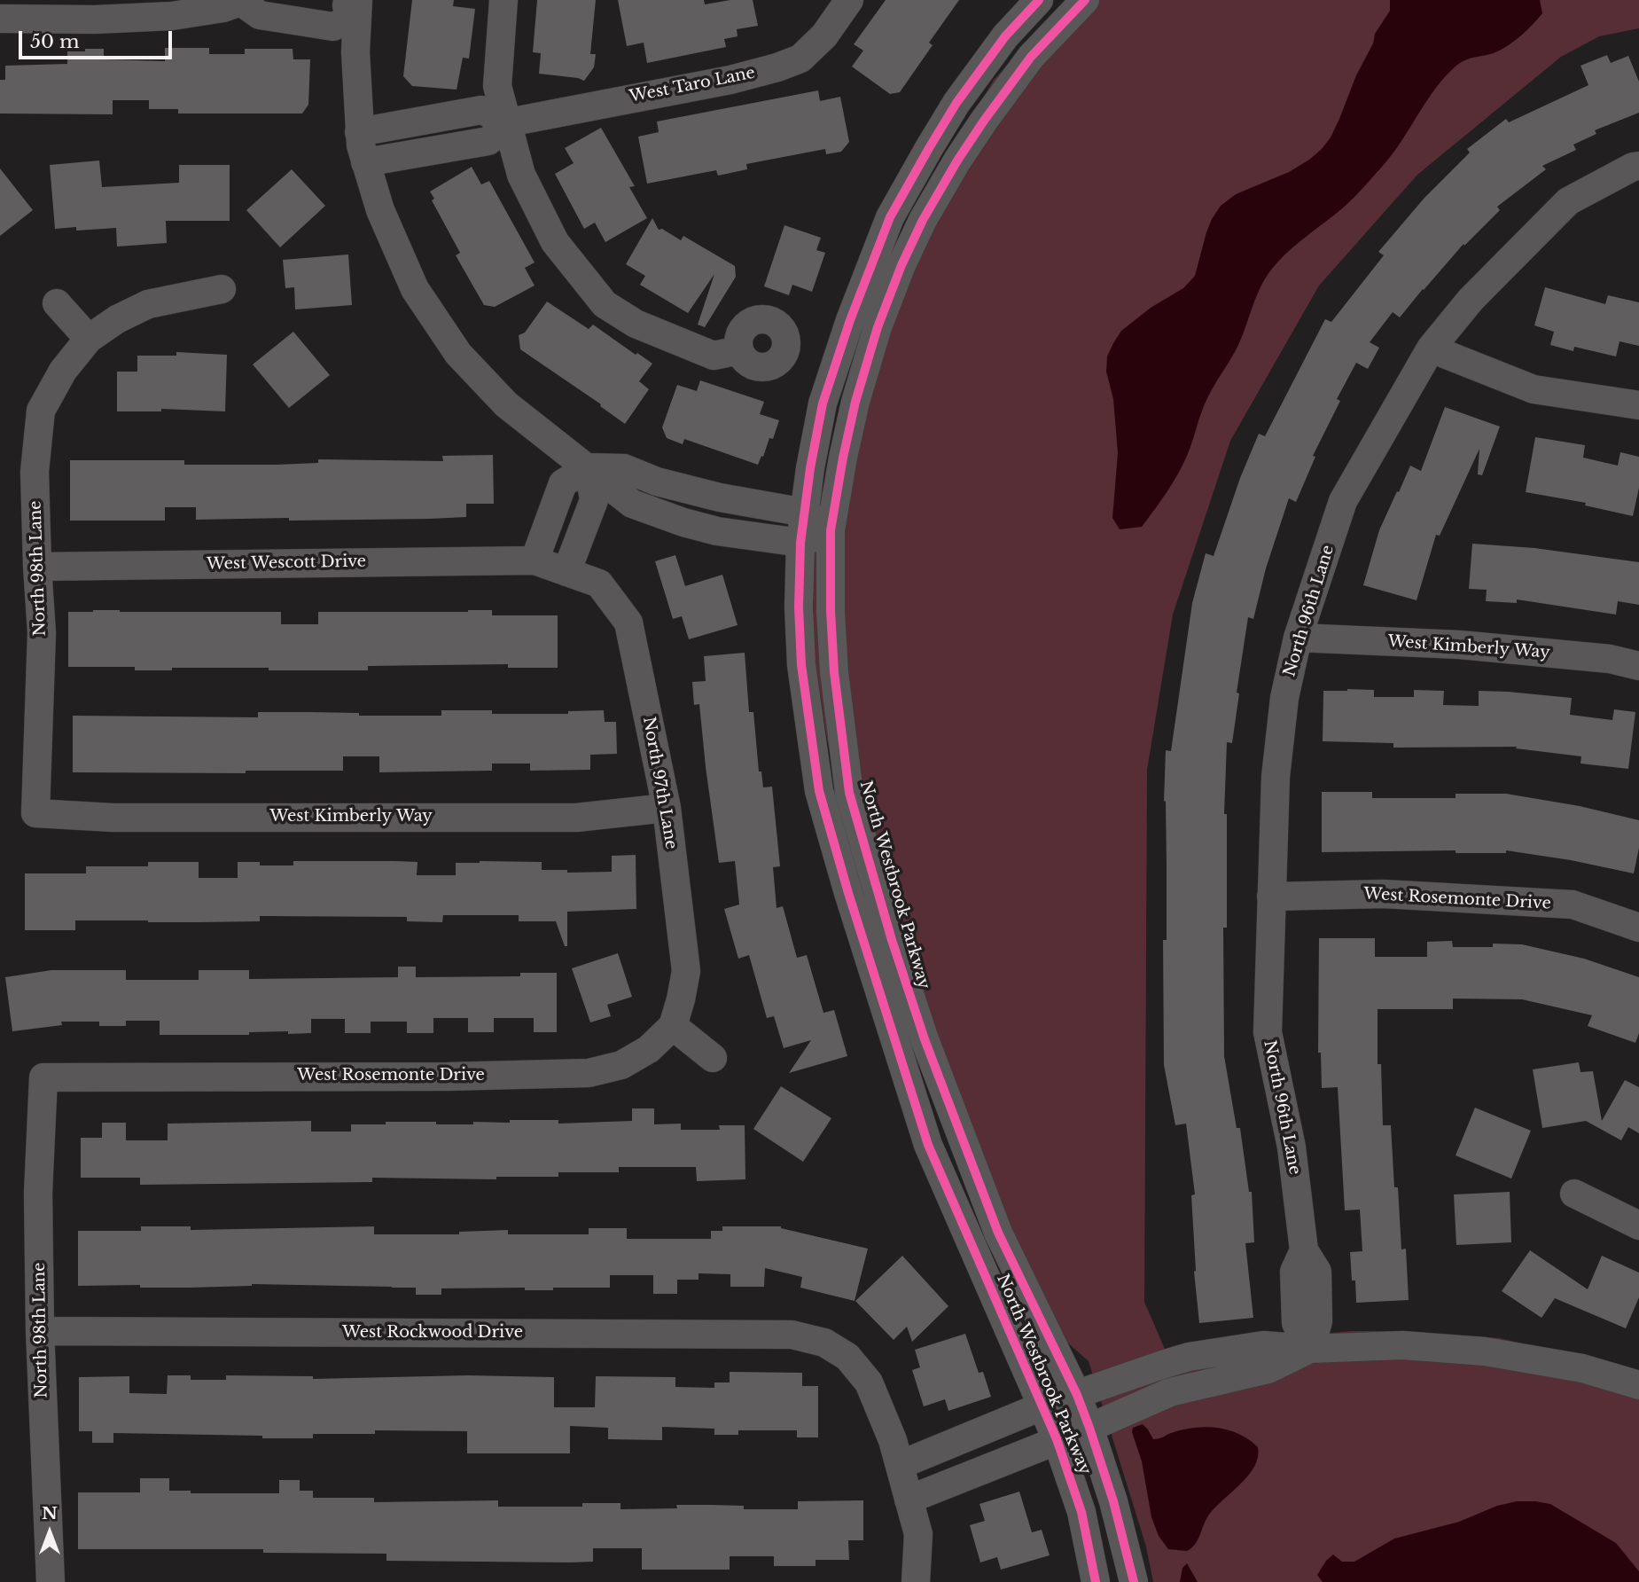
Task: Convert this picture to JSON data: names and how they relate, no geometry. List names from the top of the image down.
{
  "streets": {
    "street": [
      "West Taro Lane",
      "West Wescott Drive",
      "North 98th Lane",
      "North 96th Lane",
      "West Kimberly Way",
      "North 97th Lane",
      "North Westbrook Parkway",
      "West Rosemonte Drive",
      "West Rockwood Drive"
    ]
  },
  "crossings": [
    ["West Wescott Drive", "North 98th Lane"],
    ["West Wescott Drive", "North 97th Lane"],
    ["North 98th Lane", "West Kimberly Way"],
    ["North 98th Lane", "West Rosemonte Drive"],
    ["North 98th Lane", "West Rockwood Drive"],
    ["North 96th Lane", "West Kimberly Way"],
    ["North 96th Lane", "West Rosemonte Drive"],
    ["West Kimberly Way", "North 97th Lane"],
    ["North 97th Lane", "West Rosemonte Drive"]
  ],
  "scale_bar": "50 m",
  "north": "top"
}
